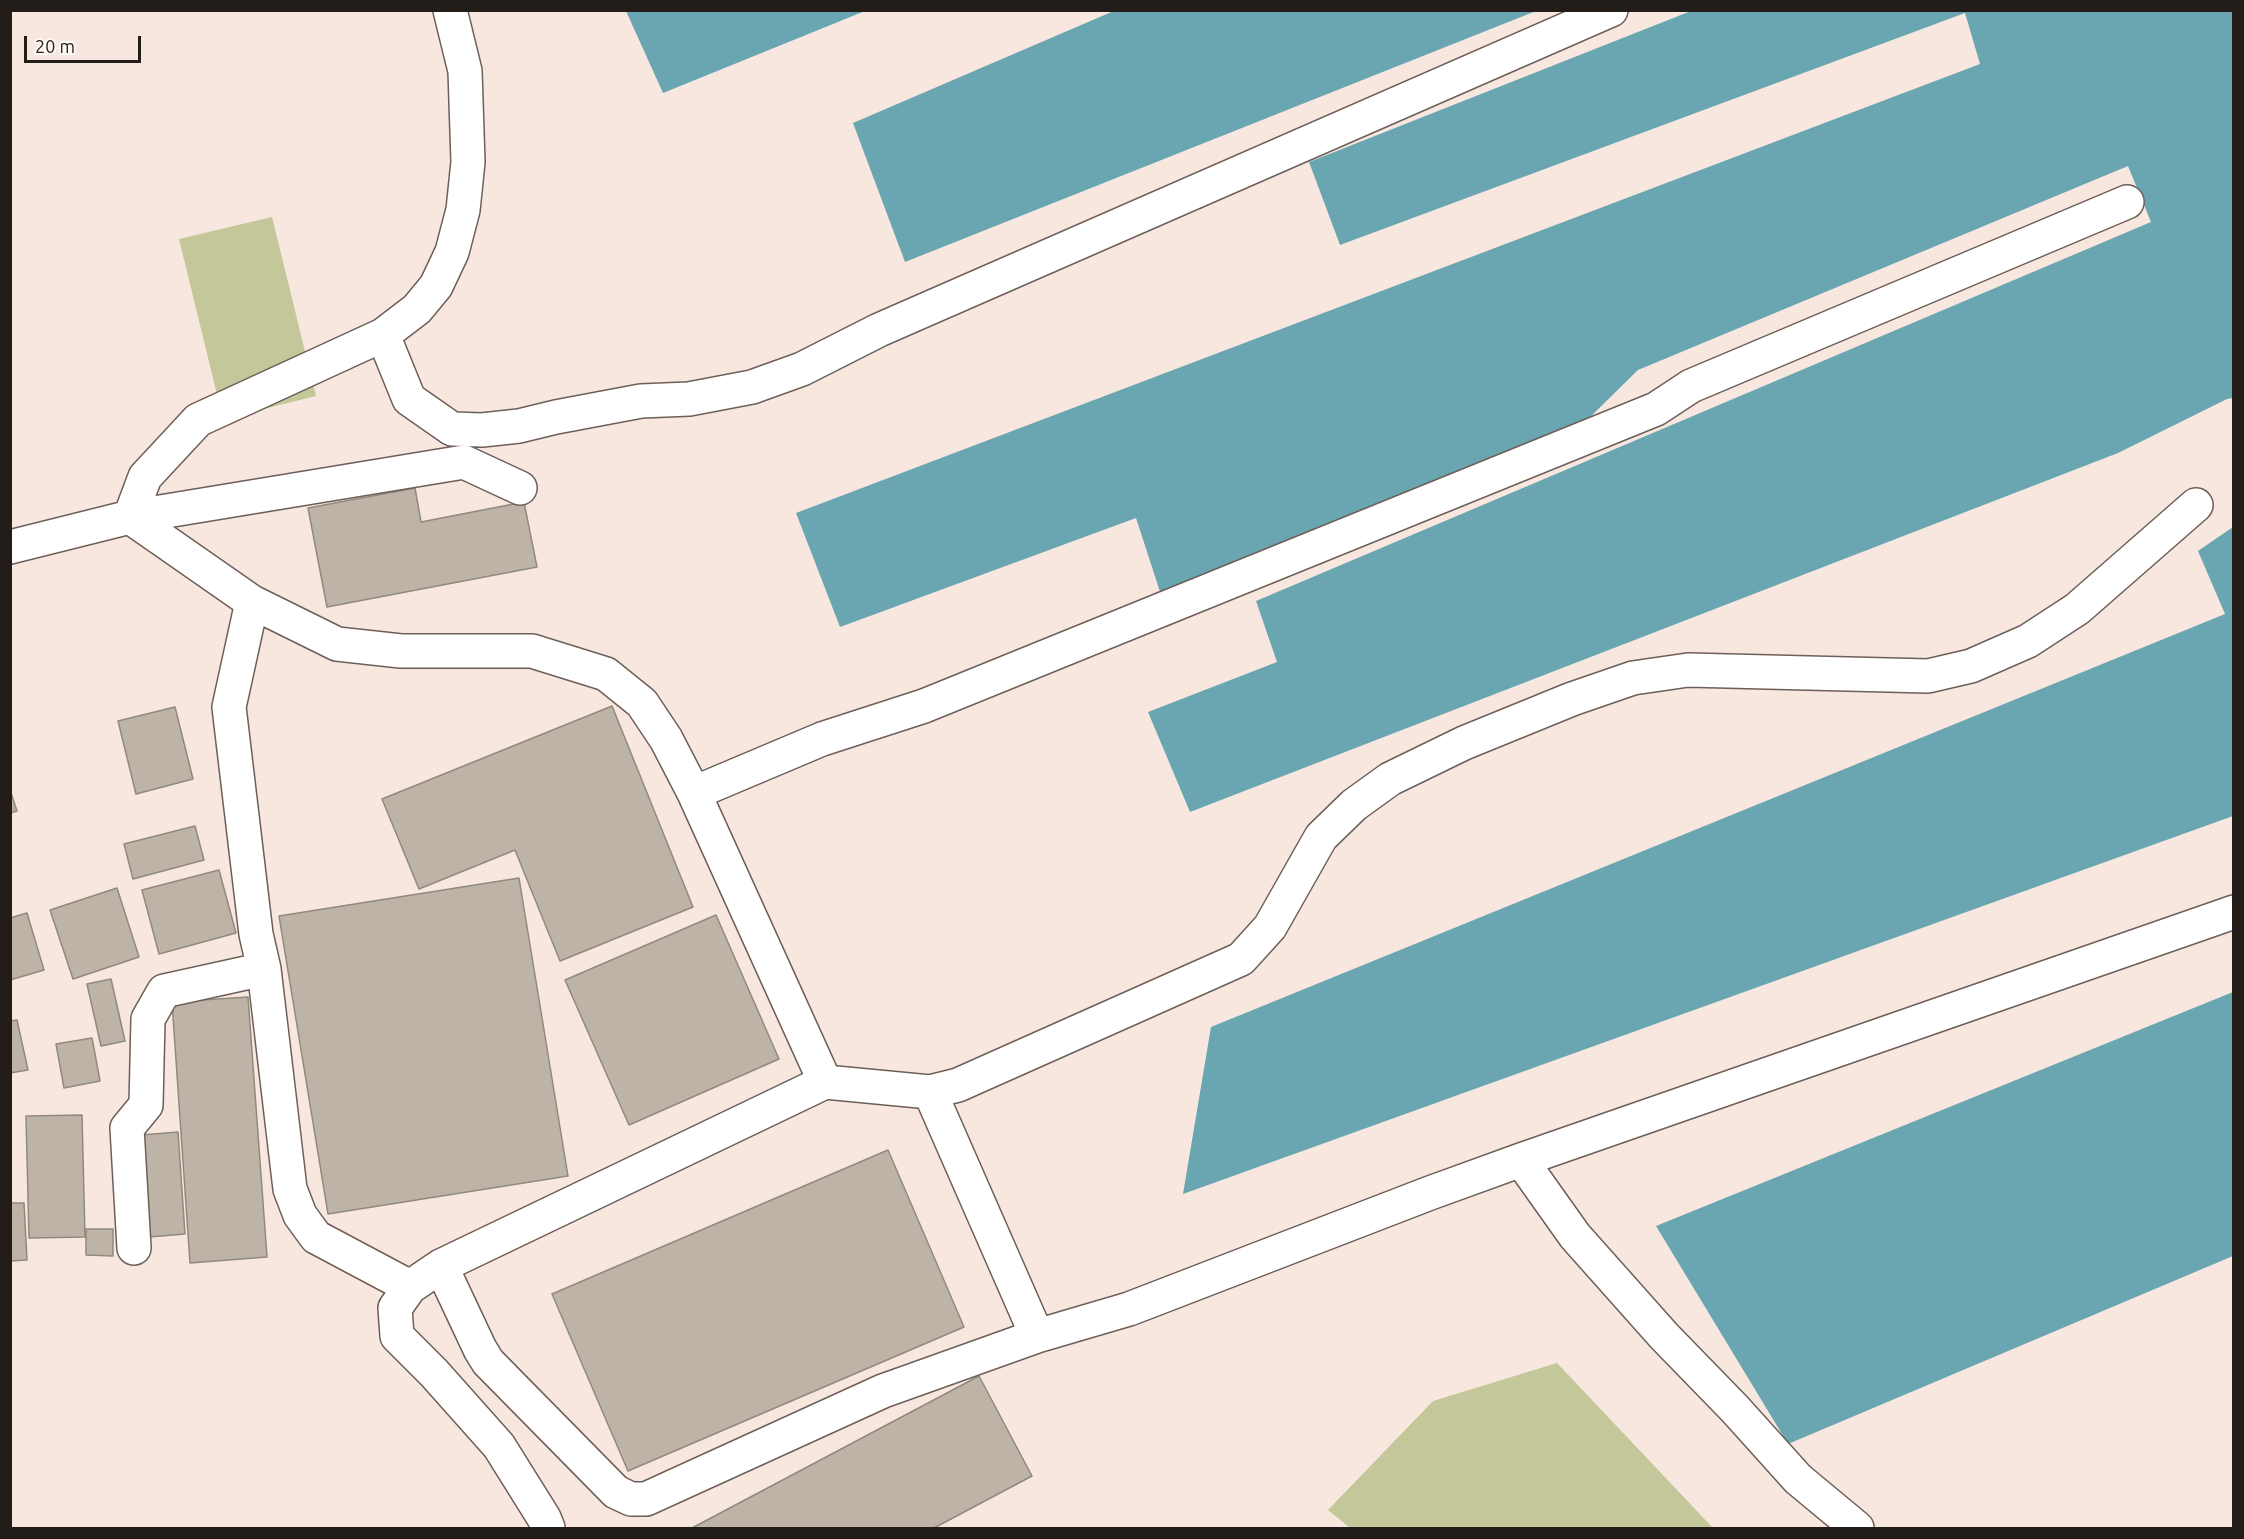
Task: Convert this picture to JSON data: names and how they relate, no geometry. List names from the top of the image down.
{
  "scale_bar": "20 m"
}
